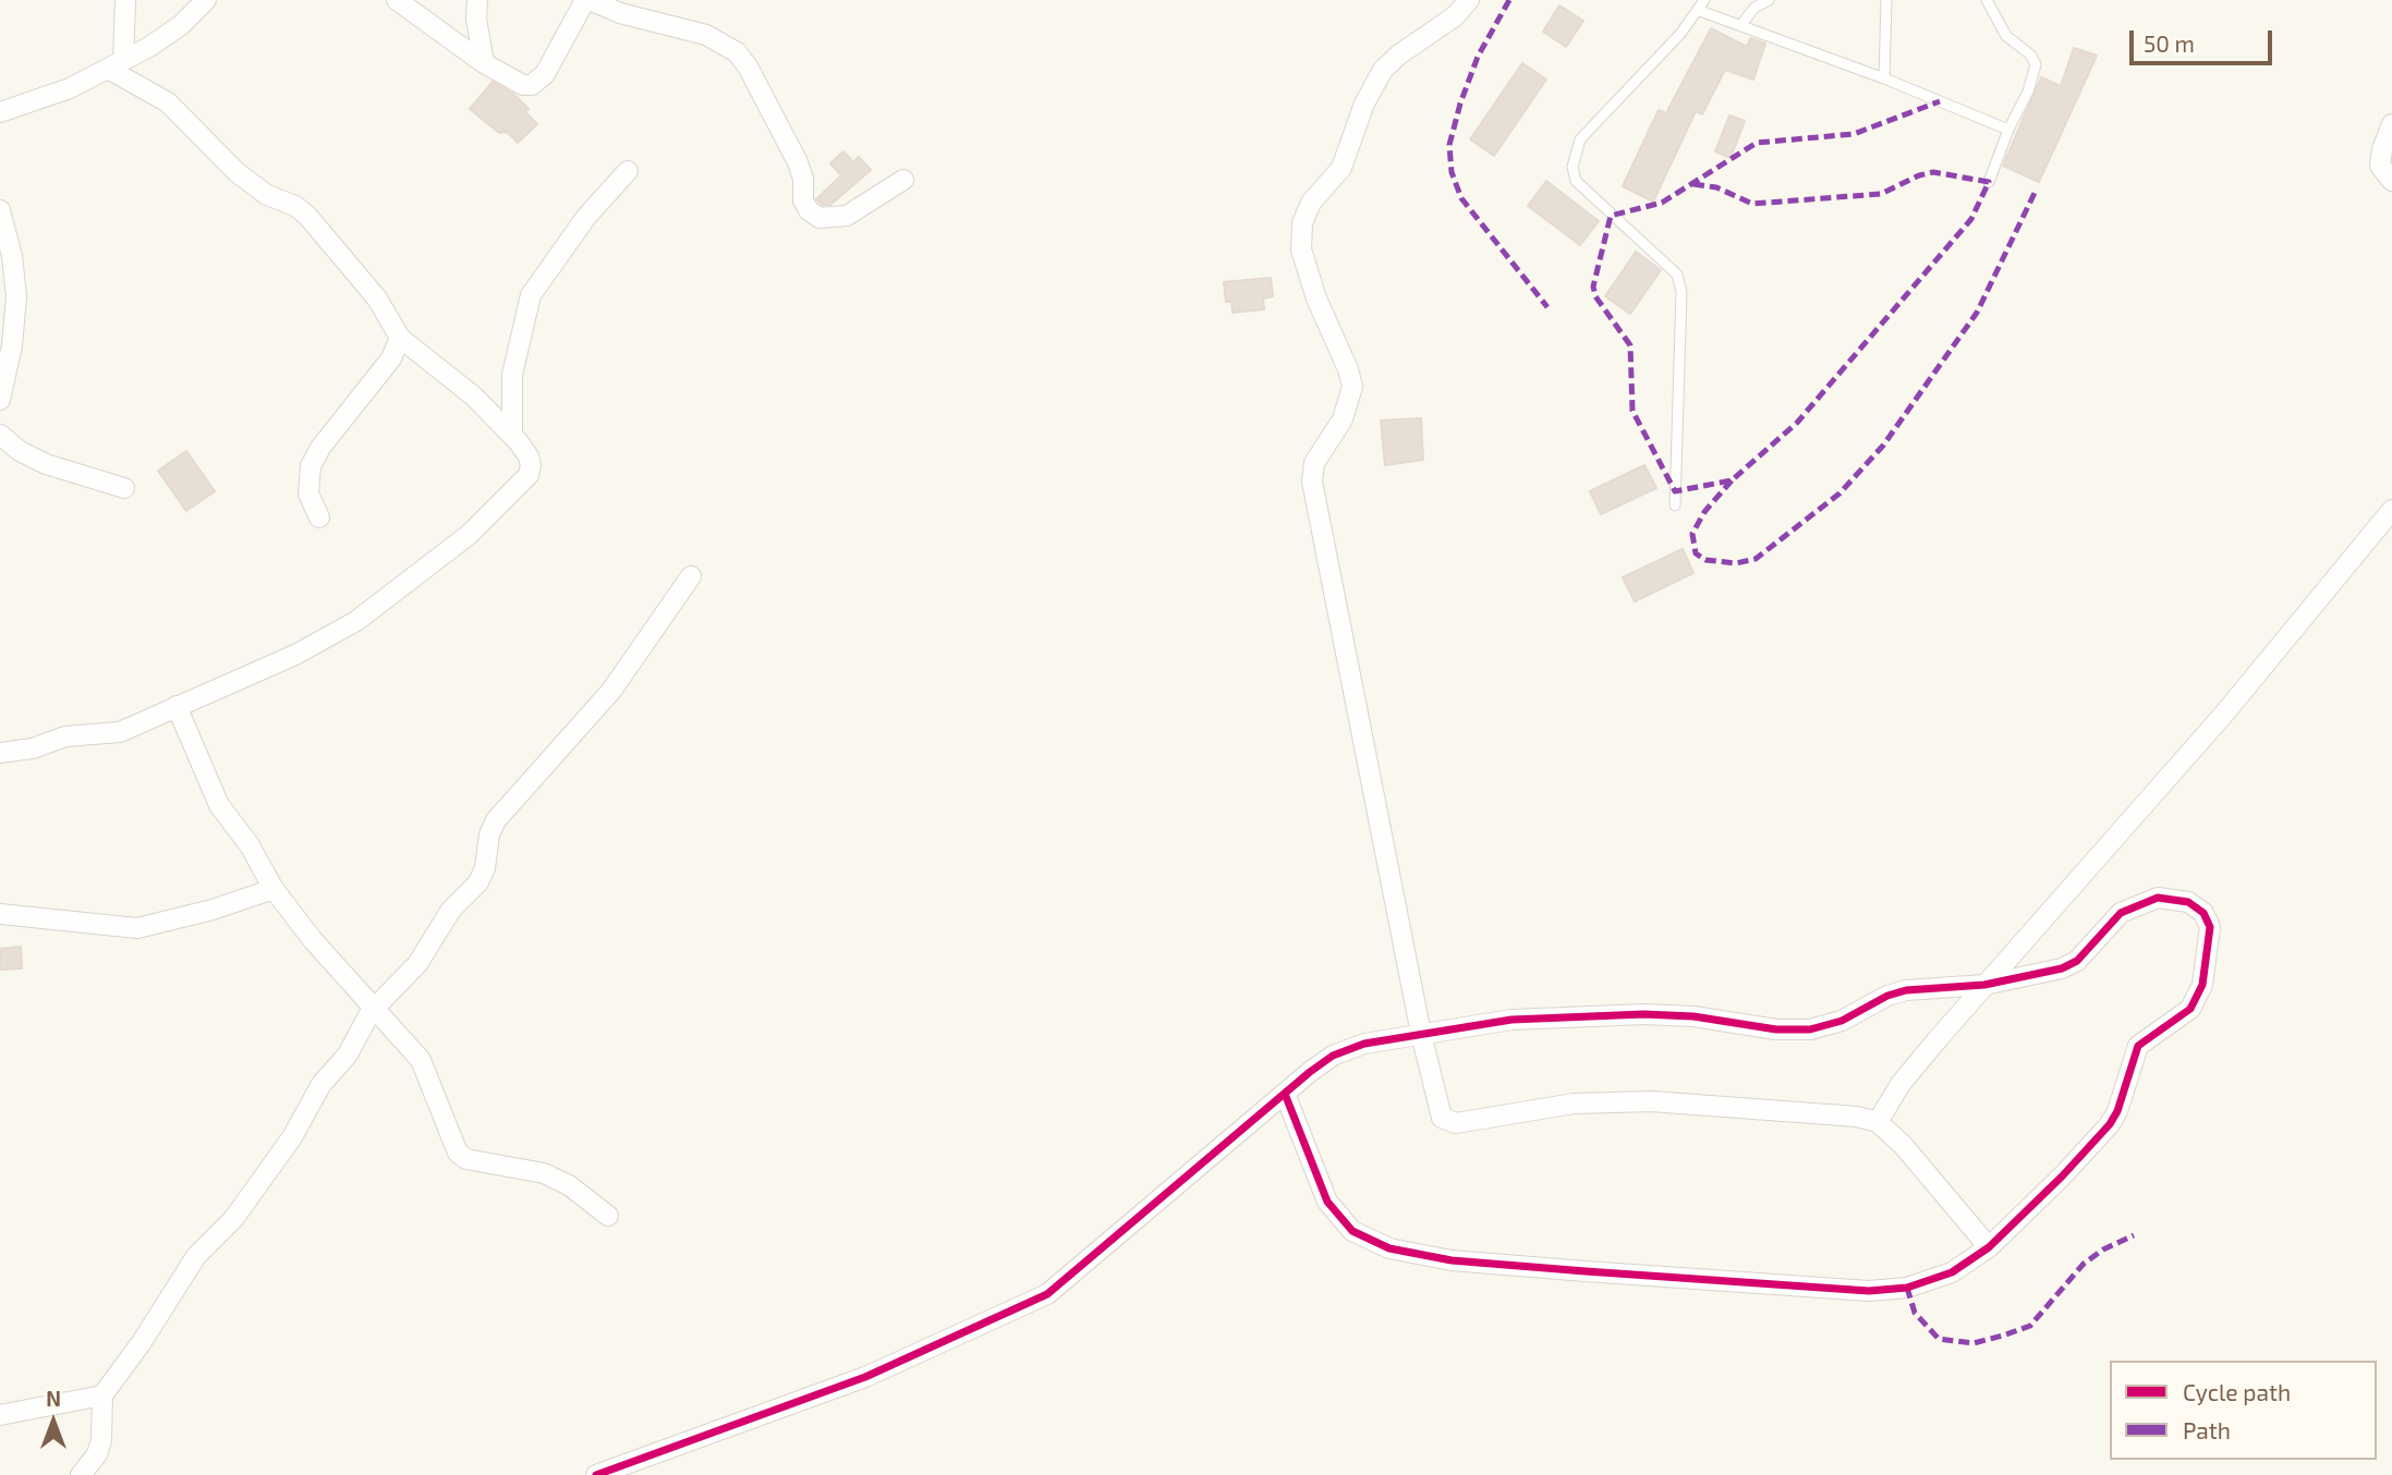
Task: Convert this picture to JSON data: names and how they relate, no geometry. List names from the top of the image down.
{
  "legend": ["Cycle path", "Path"],
  "scale_bar": "50 m",
  "north": "top"
}
